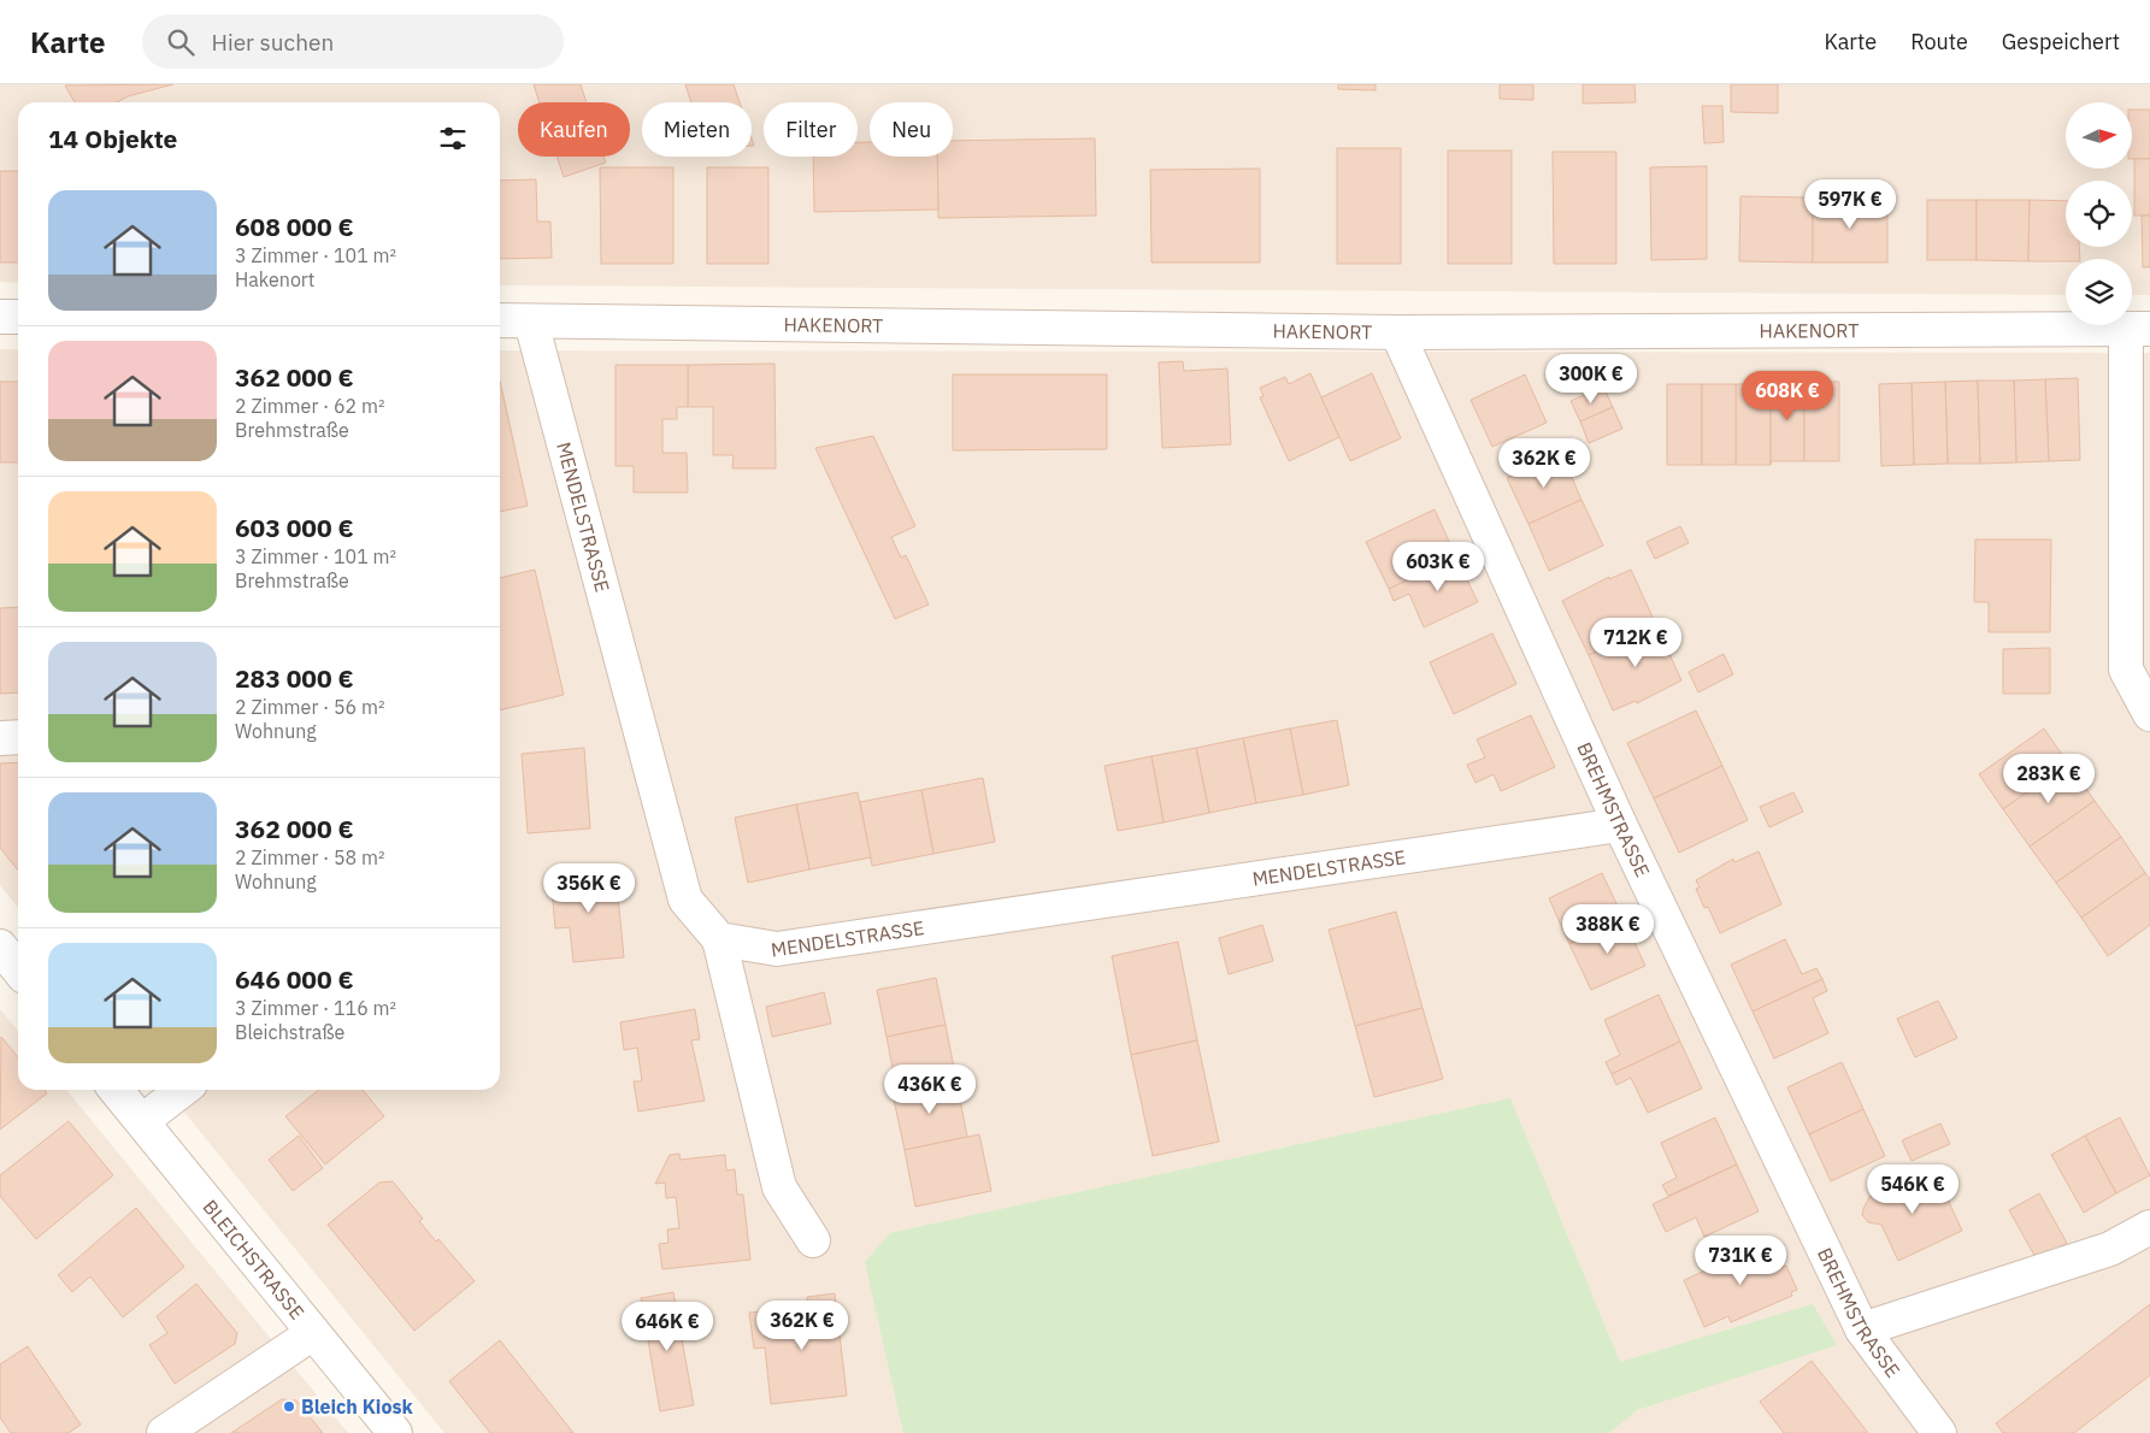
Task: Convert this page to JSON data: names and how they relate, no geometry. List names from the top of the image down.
{
  "streets": {
    "street": [
      "HAKENORT",
      "MENDELSTRASSE",
      "BREHMSTRASSE",
      "BLEICHSTRASSE"
    ]
  },
  "crossings": [
    ["HAKENORT", "MENDELSTRASSE"],
    ["HAKENORT", "BREHMSTRASSE"],
    ["MENDELSTRASSE", "BREHMSTRASSE"]
  ],
  "places": ["Bleich Kiosk"],
  "north": "right",
  "page": {
    "header": "Karte",
    "search": "Hier suchen",
    "nav": ["Karte", "Route", "Gespeichert"],
    "chip": [
      "Kaufen",
      "Mieten",
      "Filter",
      "Neu"
    ],
    "heading": "14 Objekte",
    "list": [
      {
        "name": "608 000 €",
        "note": "3 Zimmer · 101 m² · Hakenort"
      },
      {
        "name": "362 000 €",
        "note": "2 Zimmer · 62 m² · Brehmstraße"
      },
      {
        "name": "603 000 €",
        "note": "3 Zimmer · 101 m² · Brehmstraße"
      },
      {
        "name": "283 000 €",
        "note": "2 Zimmer · 56 m² · Wohnung"
      },
      {
        "name": "362 000 €",
        "note": "2 Zimmer · 58 m² · Wohnung"
      },
      {
        "name": "646 000 €",
        "note": "3 Zimmer · 116 m² · Bleichstraße"
      }
    ],
    "price": [
      "597K €",
      "300K €",
      "608K €",
      "362K €",
      "603K €",
      "712K €",
      "283K €",
      "356K €",
      "388K €",
      "436K €",
      "546K €",
      "731K €",
      "362K €",
      "646K €"
    ]
  }
}
